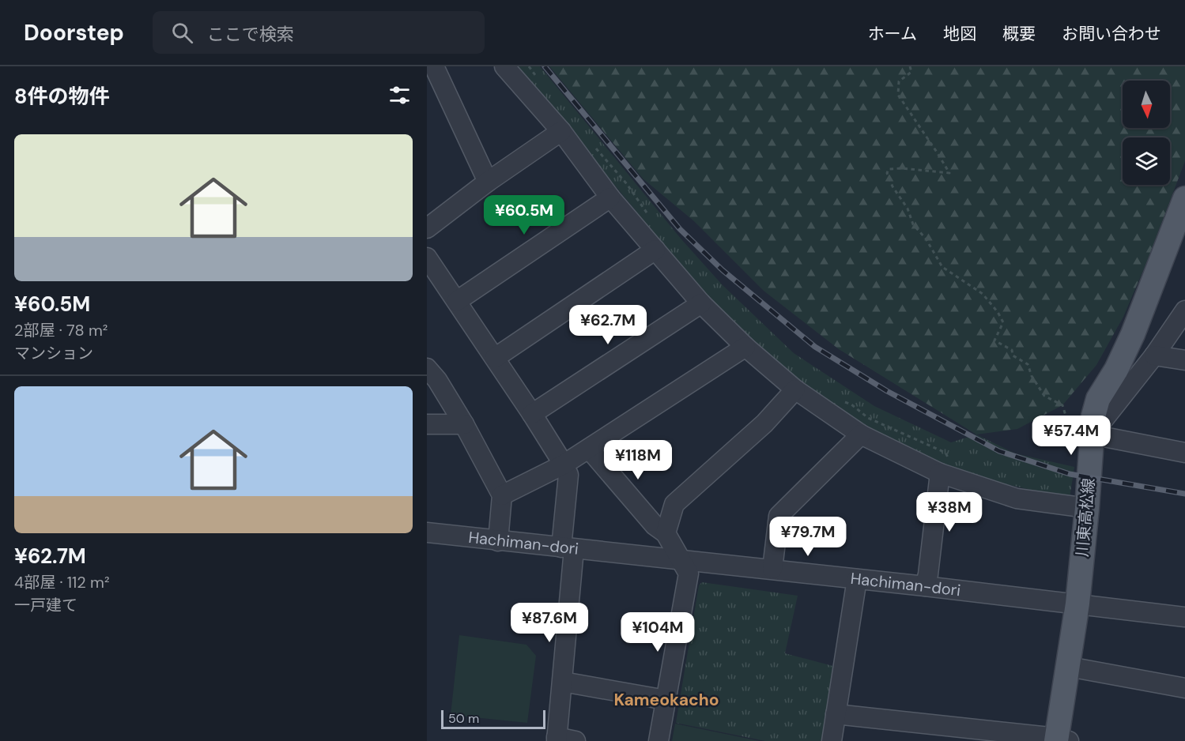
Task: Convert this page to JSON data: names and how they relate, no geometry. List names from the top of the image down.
{
  "streets": {
    "main road": ["川東高松線"],
    "street": ["Hachiman-dori"]
  },
  "crossings": [
    ["川東高松線", "Hachiman-dori"]
  ],
  "districts": ["Kameokacho"],
  "scale_bar": "50 m",
  "north": "bottom",
  "page": {
    "header": "Doorstep",
    "search": "ここで検索",
    "nav": [
      "ホーム",
      "地図",
      "概要",
      "お問い合わせ"
    ],
    "heading": "8件の物件",
    "list": [
      {
        "name": "¥60.5M",
        "note": "2部屋 · 78 m² · マンション"
      },
      {
        "name": "¥62.7M",
        "note": "4部屋 · 112 m² · 一戸建て"
      }
    ],
    "price": [
      "¥60.5M",
      "¥62.7M",
      "¥57.4M",
      "¥118M",
      "¥38M",
      "¥79.7M",
      "¥87.6M",
      "¥104M"
    ],
    "scale": "50 m"
  }
}
